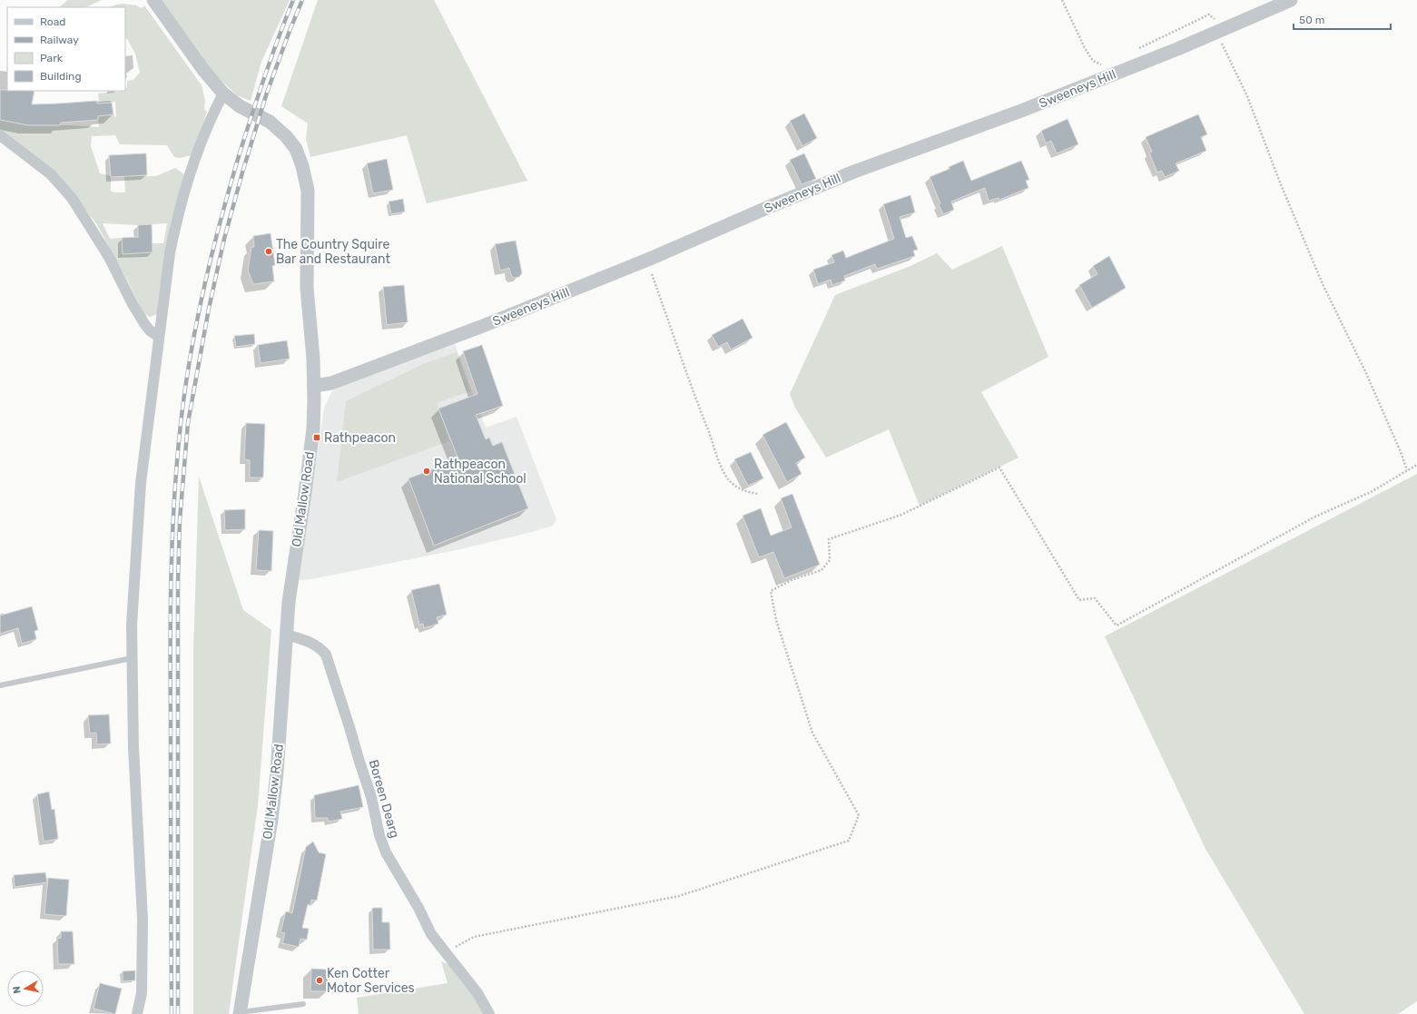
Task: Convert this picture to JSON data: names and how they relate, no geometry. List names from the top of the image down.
{
  "streets": {
    "street": ["Sweeneys Hill", "Old Mallow Road", "Boreen Dearg"]
  },
  "crossings": [
    ["Sweeneys Hill", "Old Mallow Road"],
    ["Old Mallow Road", "Boreen Dearg"]
  ],
  "places": {
    "other": ["The Country Squire Bar and Restaurant", "Rathpeacon National School", "Ken Cotter Motor Services"],
    "transit": ["Rathpeacon"]
  },
  "legend": [
    "Road",
    "Railway",
    "Park",
    "Building"
  ],
  "scale_bar": "50 m",
  "north": "left"
}
